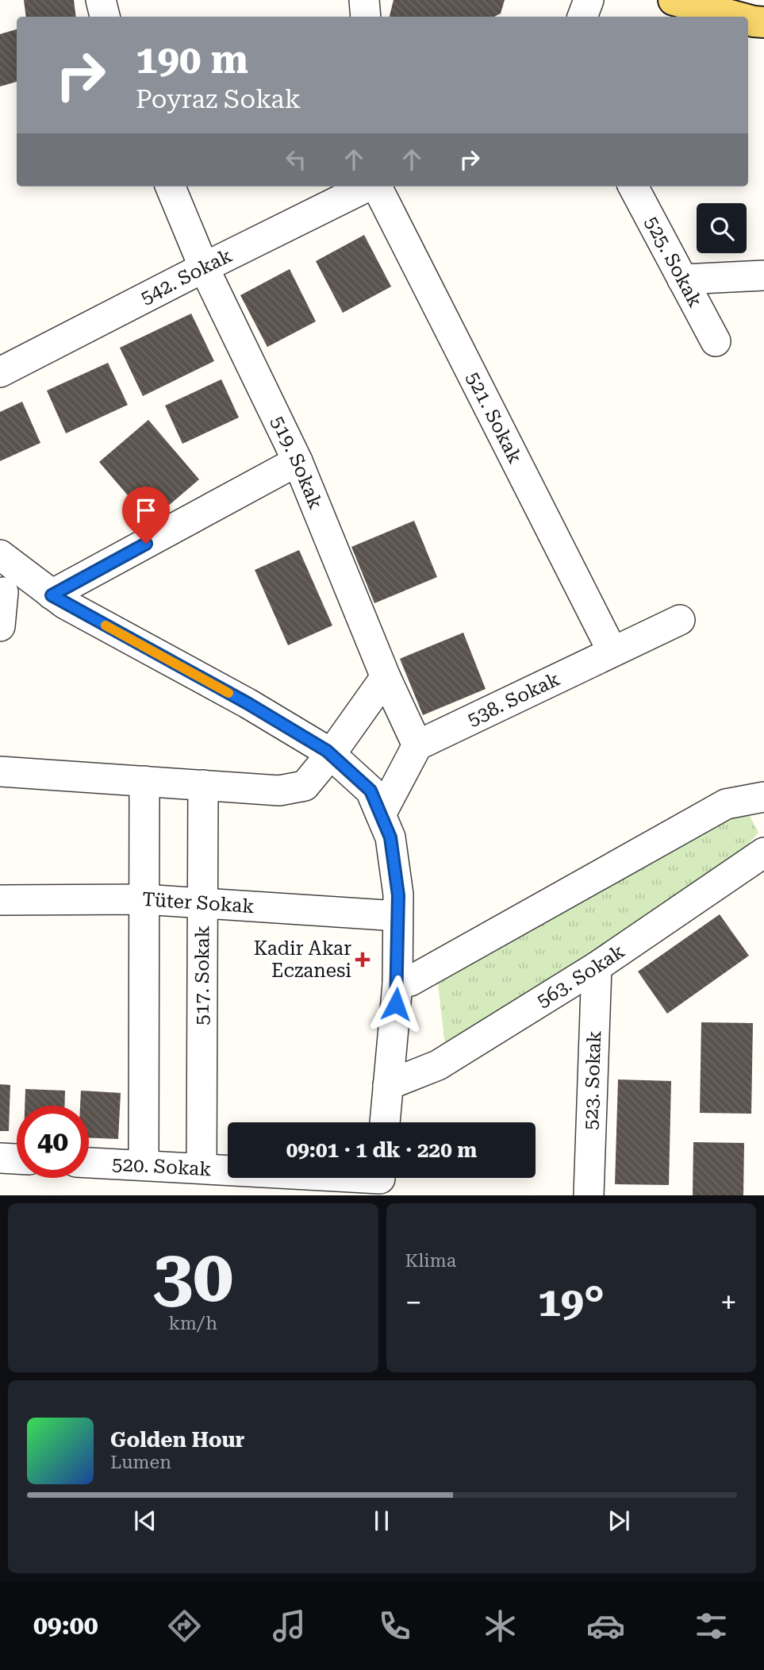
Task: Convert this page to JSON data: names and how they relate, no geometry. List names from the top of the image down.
{
  "streets": {
    "street": [
      "525. Sokak",
      "542. Sokak",
      "521. Sokak",
      "519. Sokak",
      "538. Sokak",
      "Tüter Sokak",
      "517. Sokak",
      "563. Sokak",
      "523. Sokak",
      "520. Sokak"
    ]
  },
  "crossings": [
    ["542. Sokak", "519. Sokak"],
    ["521. Sokak", "538. Sokak"],
    ["519. Sokak", "538. Sokak"],
    ["Tüter Sokak", "517. Sokak"],
    ["517. Sokak", "520. Sokak"],
    ["563. Sokak", "523. Sokak"]
  ],
  "places": {
    "health": ["Kadir Akar Eczanesi"]
  },
  "page": {
    "turn": ["190 m", "Poyraz Sokak"],
    "limit": "40",
    "trip": "09:01 · 1 dk · 220 m",
    "tile": [
      ["30", "km/h"],
      "Klima"
    ],
    "heat": ["−", "19°", "+"],
    "song": ["Golden Hour", "Lumen"],
    "tabs": "09:00"
  }
}
